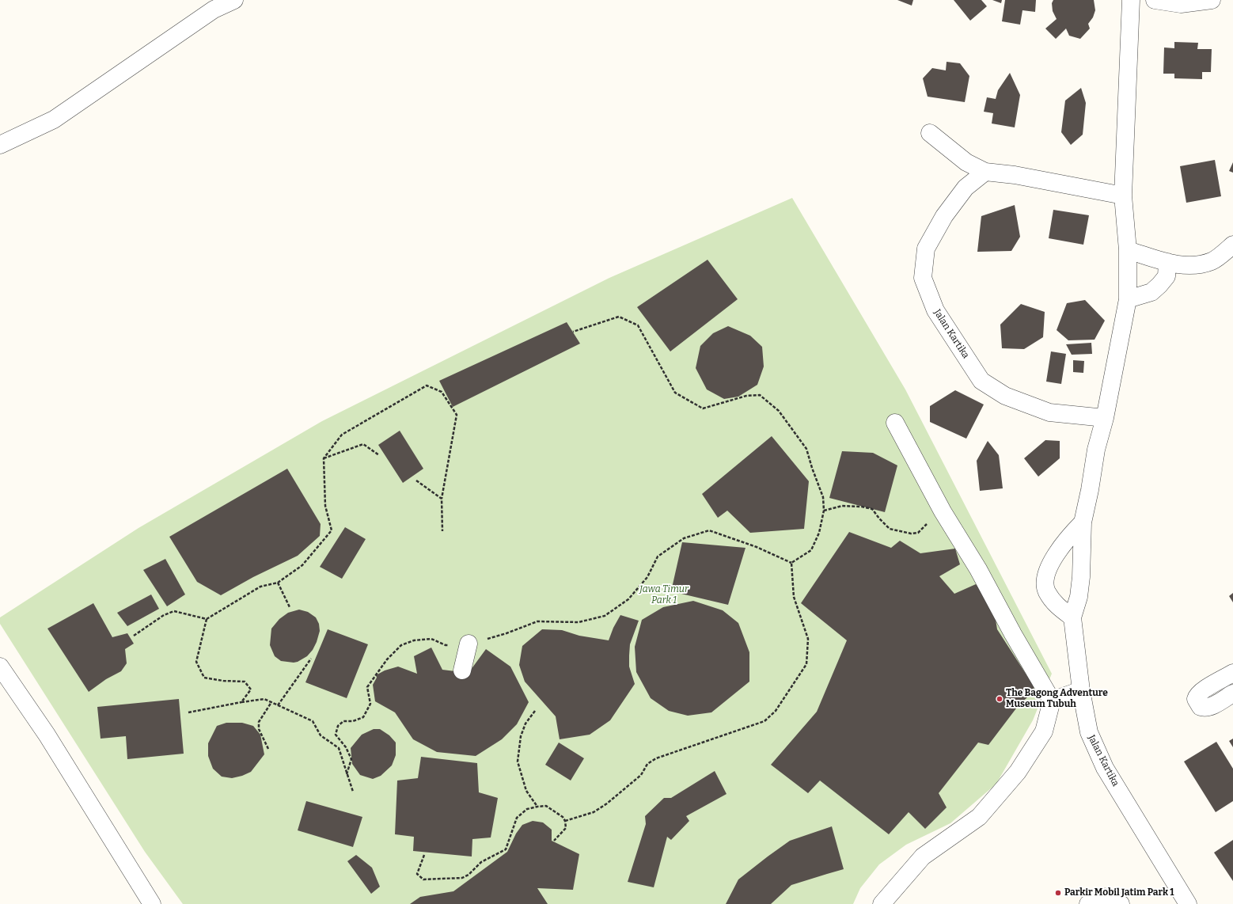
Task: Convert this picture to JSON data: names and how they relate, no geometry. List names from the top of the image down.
{
  "streets": {
    "street": ["Jalan Kartika"]
  },
  "parks": ["Jawa Timur Park 1"],
  "places": ["The Bagong Adventure Museum Tubuh", "Parkir Mobil Jatim Park 1"]
}
